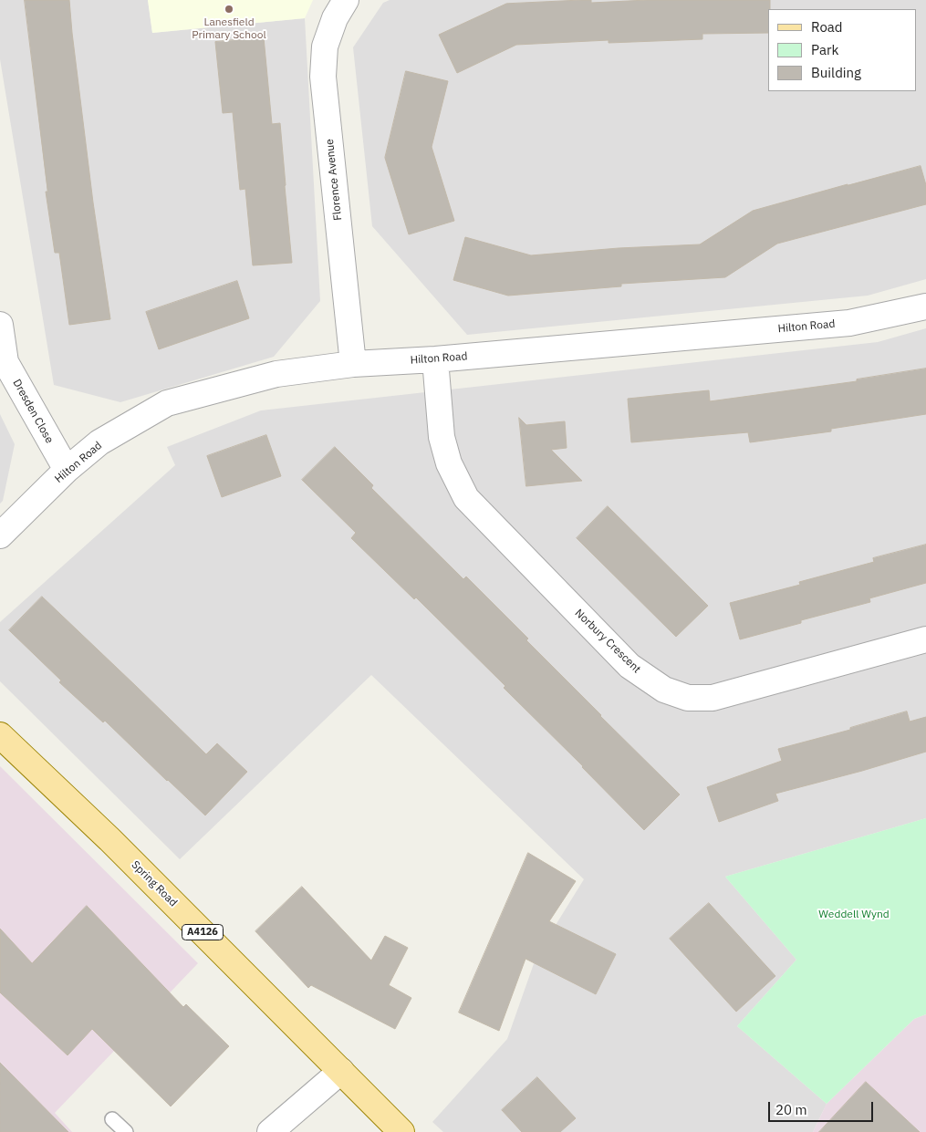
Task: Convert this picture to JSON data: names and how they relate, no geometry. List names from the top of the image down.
{
  "streets": {
    "main road": ["Spring Road", "A4126"],
    "street": [
      "Florence Avenue",
      "Hilton Road",
      "Dresden Close",
      "Norbury Crescent"
    ]
  },
  "crossings": [
    ["Florence Avenue", "Hilton Road"],
    ["Hilton Road", "Dresden Close"],
    ["Hilton Road", "Norbury Crescent"]
  ],
  "parks": ["Weddell Wynd"],
  "places": ["Lanesfield Primary School"],
  "legend": ["Road", "Park", "Building"],
  "scale_bar": "20 m"
}
